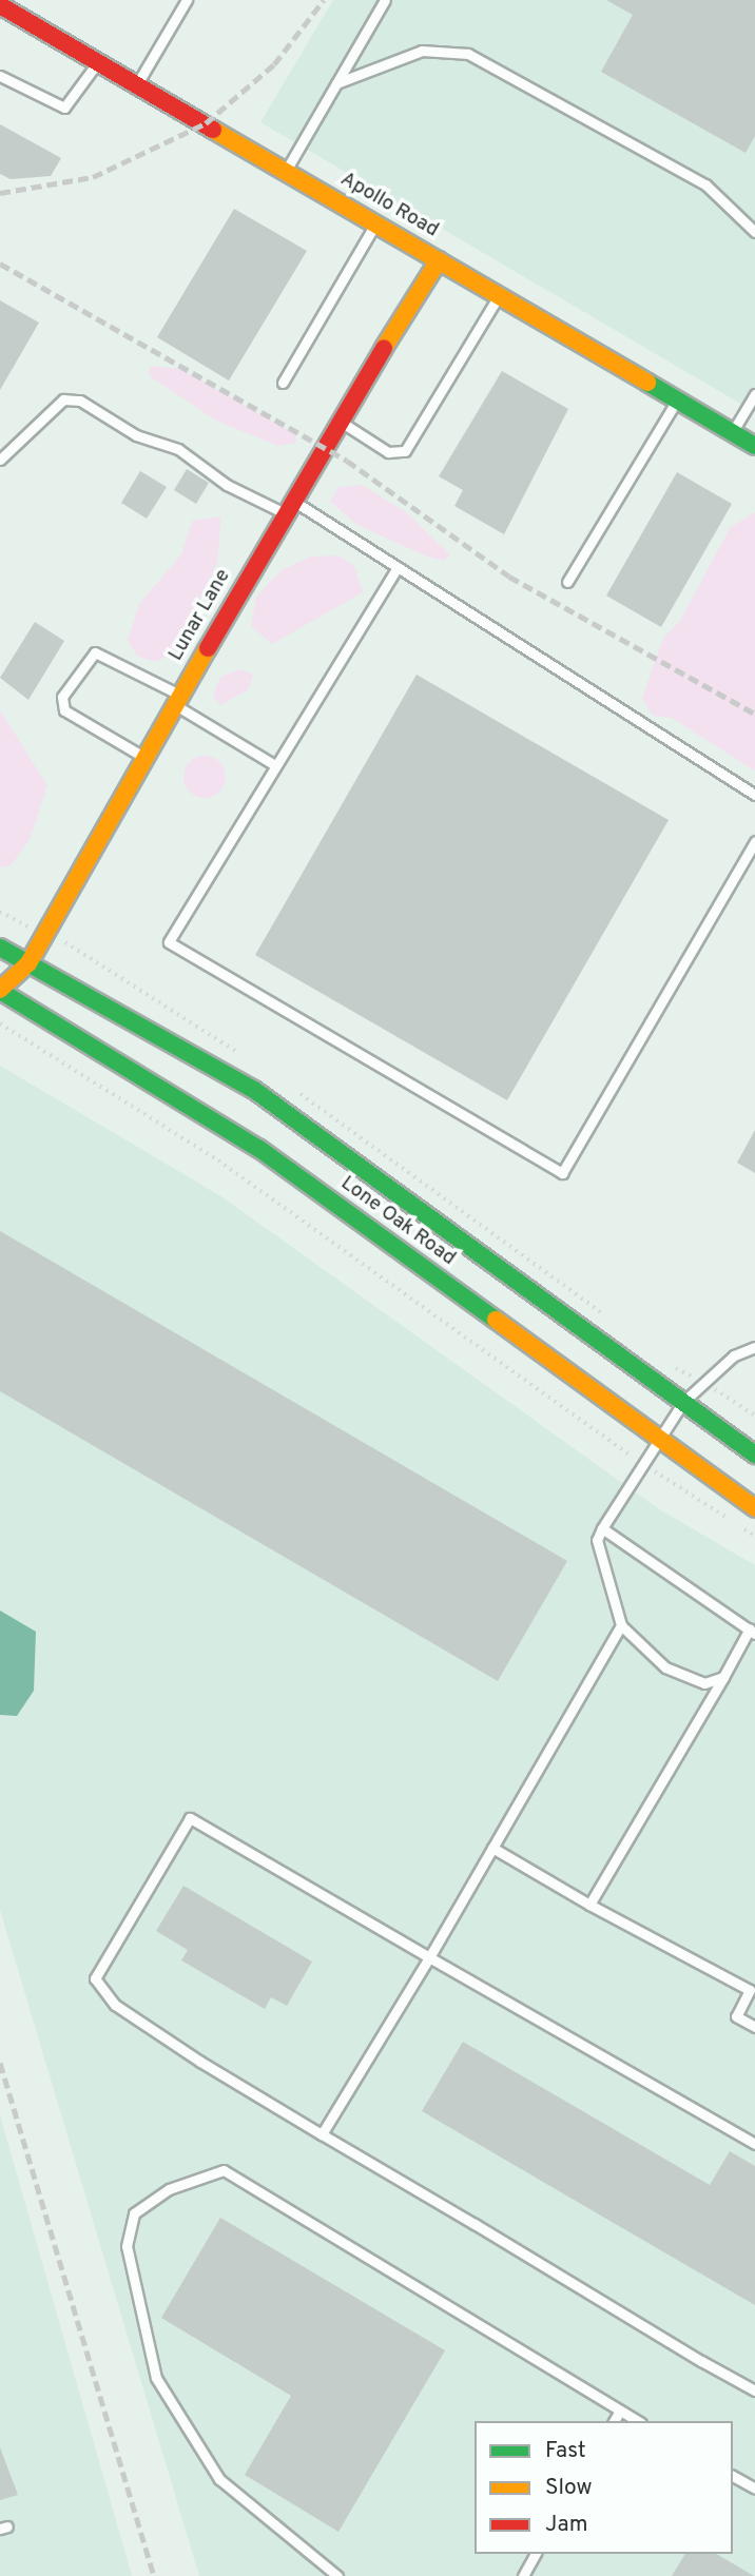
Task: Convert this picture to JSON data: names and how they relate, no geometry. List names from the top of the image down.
{
  "streets": {
    "main road": ["Apollo Road", "Lunar Lane", "Lone Oak Road"]
  },
  "crossings": [
    ["Apollo Road", "Lunar Lane"],
    ["Lunar Lane", "Lone Oak Road"]
  ],
  "legend": ["Fast", "Slow", "Jam"]
}
